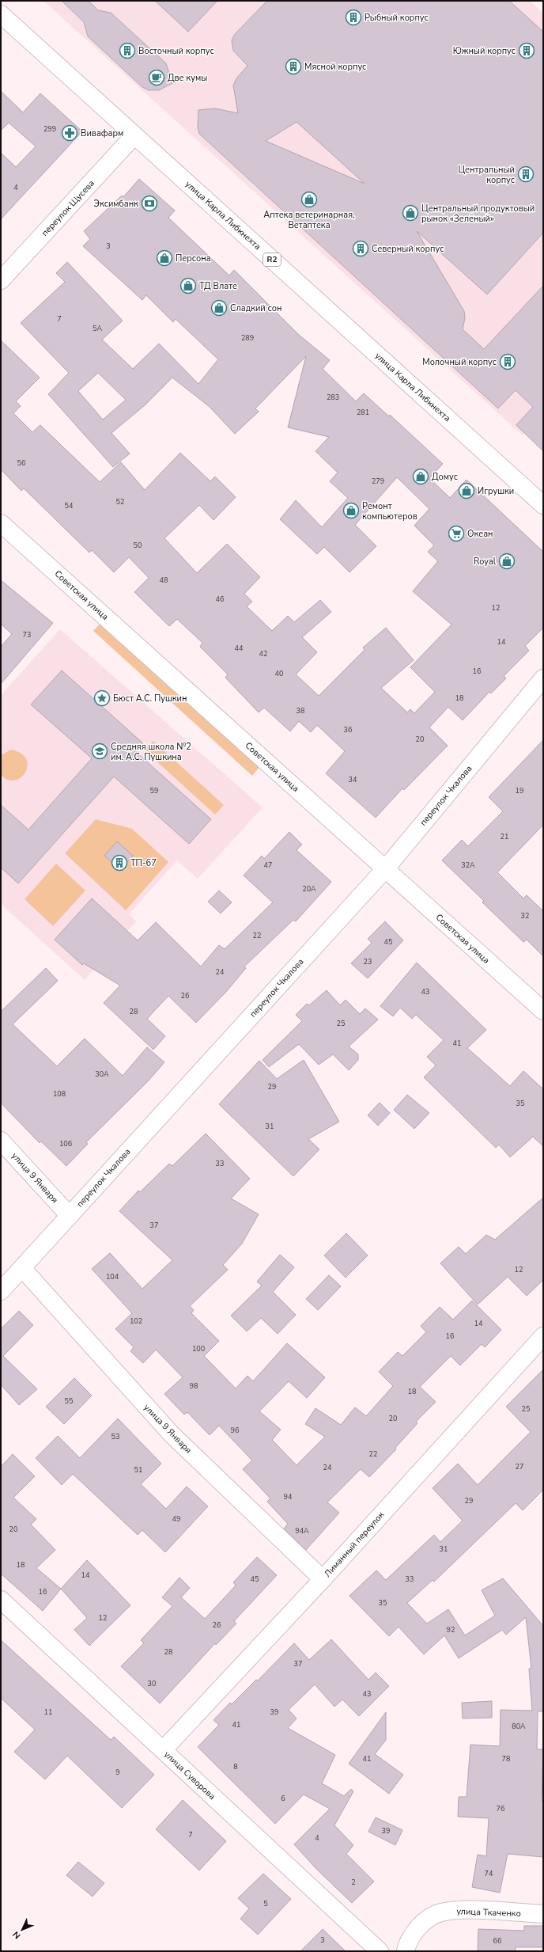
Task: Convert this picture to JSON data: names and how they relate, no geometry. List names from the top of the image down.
{
  "streets": {
    "street": [
      "переулок Щусева",
      "улица Карла Либкнехта",
      "R2",
      "Советская улица",
      "переулок Чкалова",
      "улица 9 Января",
      "Лиманный переулок",
      "улица Суворова",
      "улица Ткаченко"
    ]
  },
  "crossings": [
    ["переулок Щусева", "улица Карла Либкнехта"],
    ["Советская улица", "переулок Чкалова"],
    ["переулок Чкалова", "улица 9 Января"],
    ["улица 9 Января", "Лиманный переулок"],
    ["Лиманный переулок", "улица Суворова"]
  ],
  "places": {
    "building": [
      "Рыбный корпус",
      "Восточный корпус",
      "Южный корпус",
      "Мясной корпус",
      "Центральный корпус",
      "Северный корпус",
      "Молочный корпус",
      "ТП-67"
    ],
    "cafe": ["Две кумы"],
    "pharmacy": ["Вивафарм"],
    "shop": [
      "Аптека ветеринарная, Ветаптека",
      "Центральный продуктовый рынок «Зелёный»",
      "Персона",
      "ТД Влате",
      "Сладкий сон",
      "Домус",
      "Игрушки",
      "Ремонт компьютеров",
      "Royal"
    ],
    "bank": ["Эксимбанк"],
    "supermarket": ["Океан"],
    "place": ["Бюст А.С. Пушкин"],
    "school or university": ["Средняя школа №2 им. А.С. Пушкина"]
  },
  "house_numbers": [
    "299",
    "4",
    "3",
    "7",
    "5А",
    "289",
    "283",
    "281",
    "56",
    "279",
    "52",
    "54",
    "50",
    "48",
    "46",
    "12",
    "73",
    "14",
    "44",
    "42",
    "16",
    "40",
    "18",
    "38",
    "36",
    "20",
    "34",
    "59",
    "19",
    "21",
    "47",
    "32А",
    "20А",
    "32",
    "22",
    "45",
    "23",
    "24",
    "43",
    "26",
    "28",
    "25",
    "41",
    "30А",
    "29",
    "108",
    "35",
    "31",
    "106",
    "33",
    "37",
    "12",
    "104",
    "102",
    "14",
    "16",
    "100",
    "98",
    "18",
    "55",
    "25",
    "20",
    "96",
    "53",
    "22",
    "27",
    "24",
    "51",
    "94",
    "29",
    "49",
    "20",
    "94А",
    "31",
    "18",
    "14",
    "45",
    "33",
    "16",
    "35",
    "12",
    "26",
    "92",
    "28",
    "37",
    "30",
    "43",
    "11",
    "39",
    "41",
    "80А",
    "41",
    "78",
    "8",
    "9",
    "6",
    "76",
    "39",
    "7",
    "4",
    "74",
    "2",
    "5",
    "3",
    "66"
  ],
  "north": "bottom left"
}
